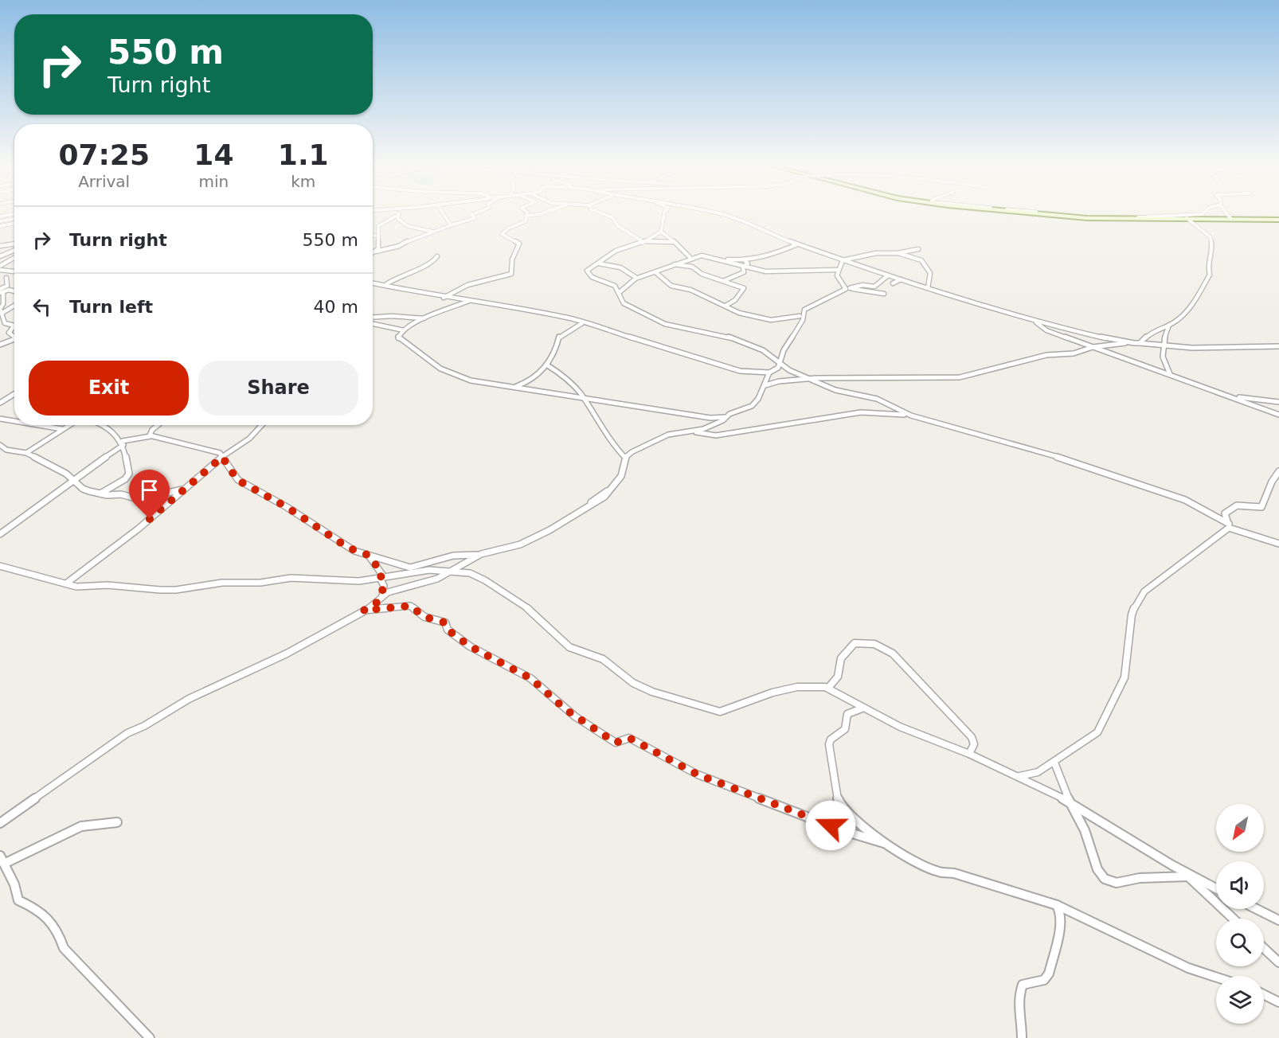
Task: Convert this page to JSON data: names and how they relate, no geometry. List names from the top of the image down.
{
  "north": "bottom left",
  "page": {
    "turn": ["550 m", "Turn right"],
    "eta": [
      "07:25",
      "Arrival",
      "14",
      "min",
      "1.1",
      "km"
    ],
    "list": [
      {
        "name": "Turn right",
        "value": "550 m"
      },
      {
        "name": "Turn left",
        "value": "40 m"
      }
    ],
    "buttons": ["Exit", "Share"]
  }
}
